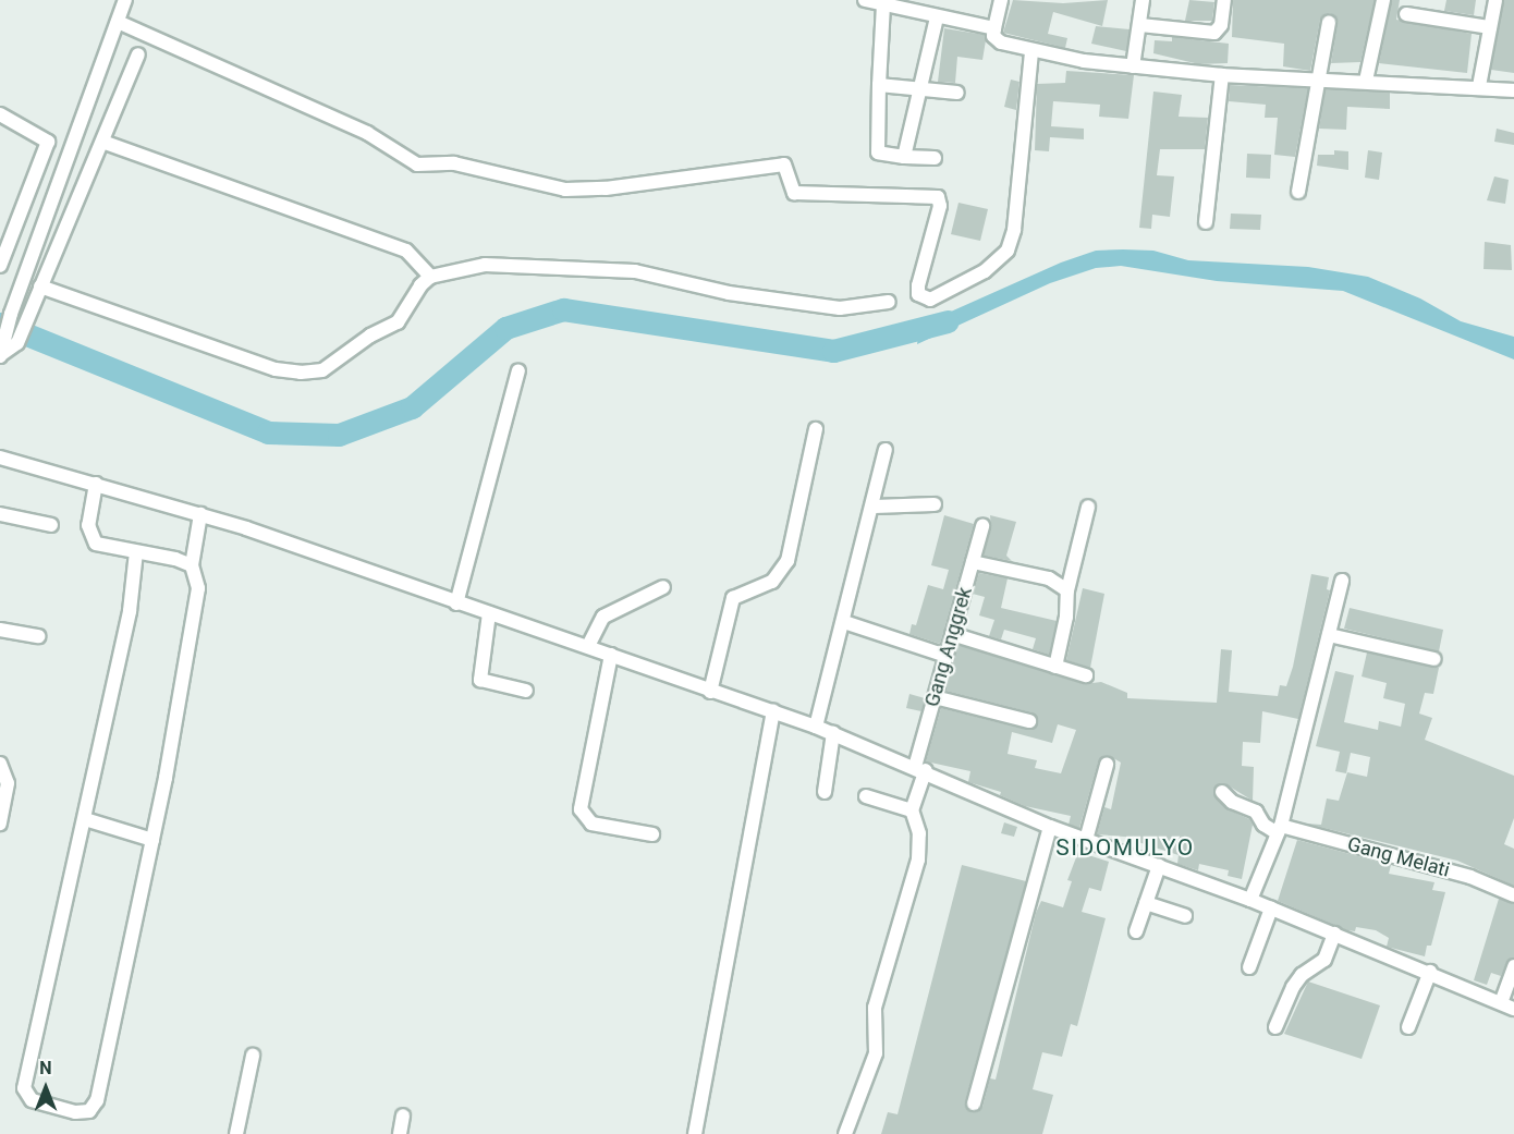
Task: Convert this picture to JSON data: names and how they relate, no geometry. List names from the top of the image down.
{
  "streets": {
    "street": ["Gang Anggrek", "Gang Melati"]
  },
  "districts": ["SIDOMULYO"],
  "north": "top"
}
